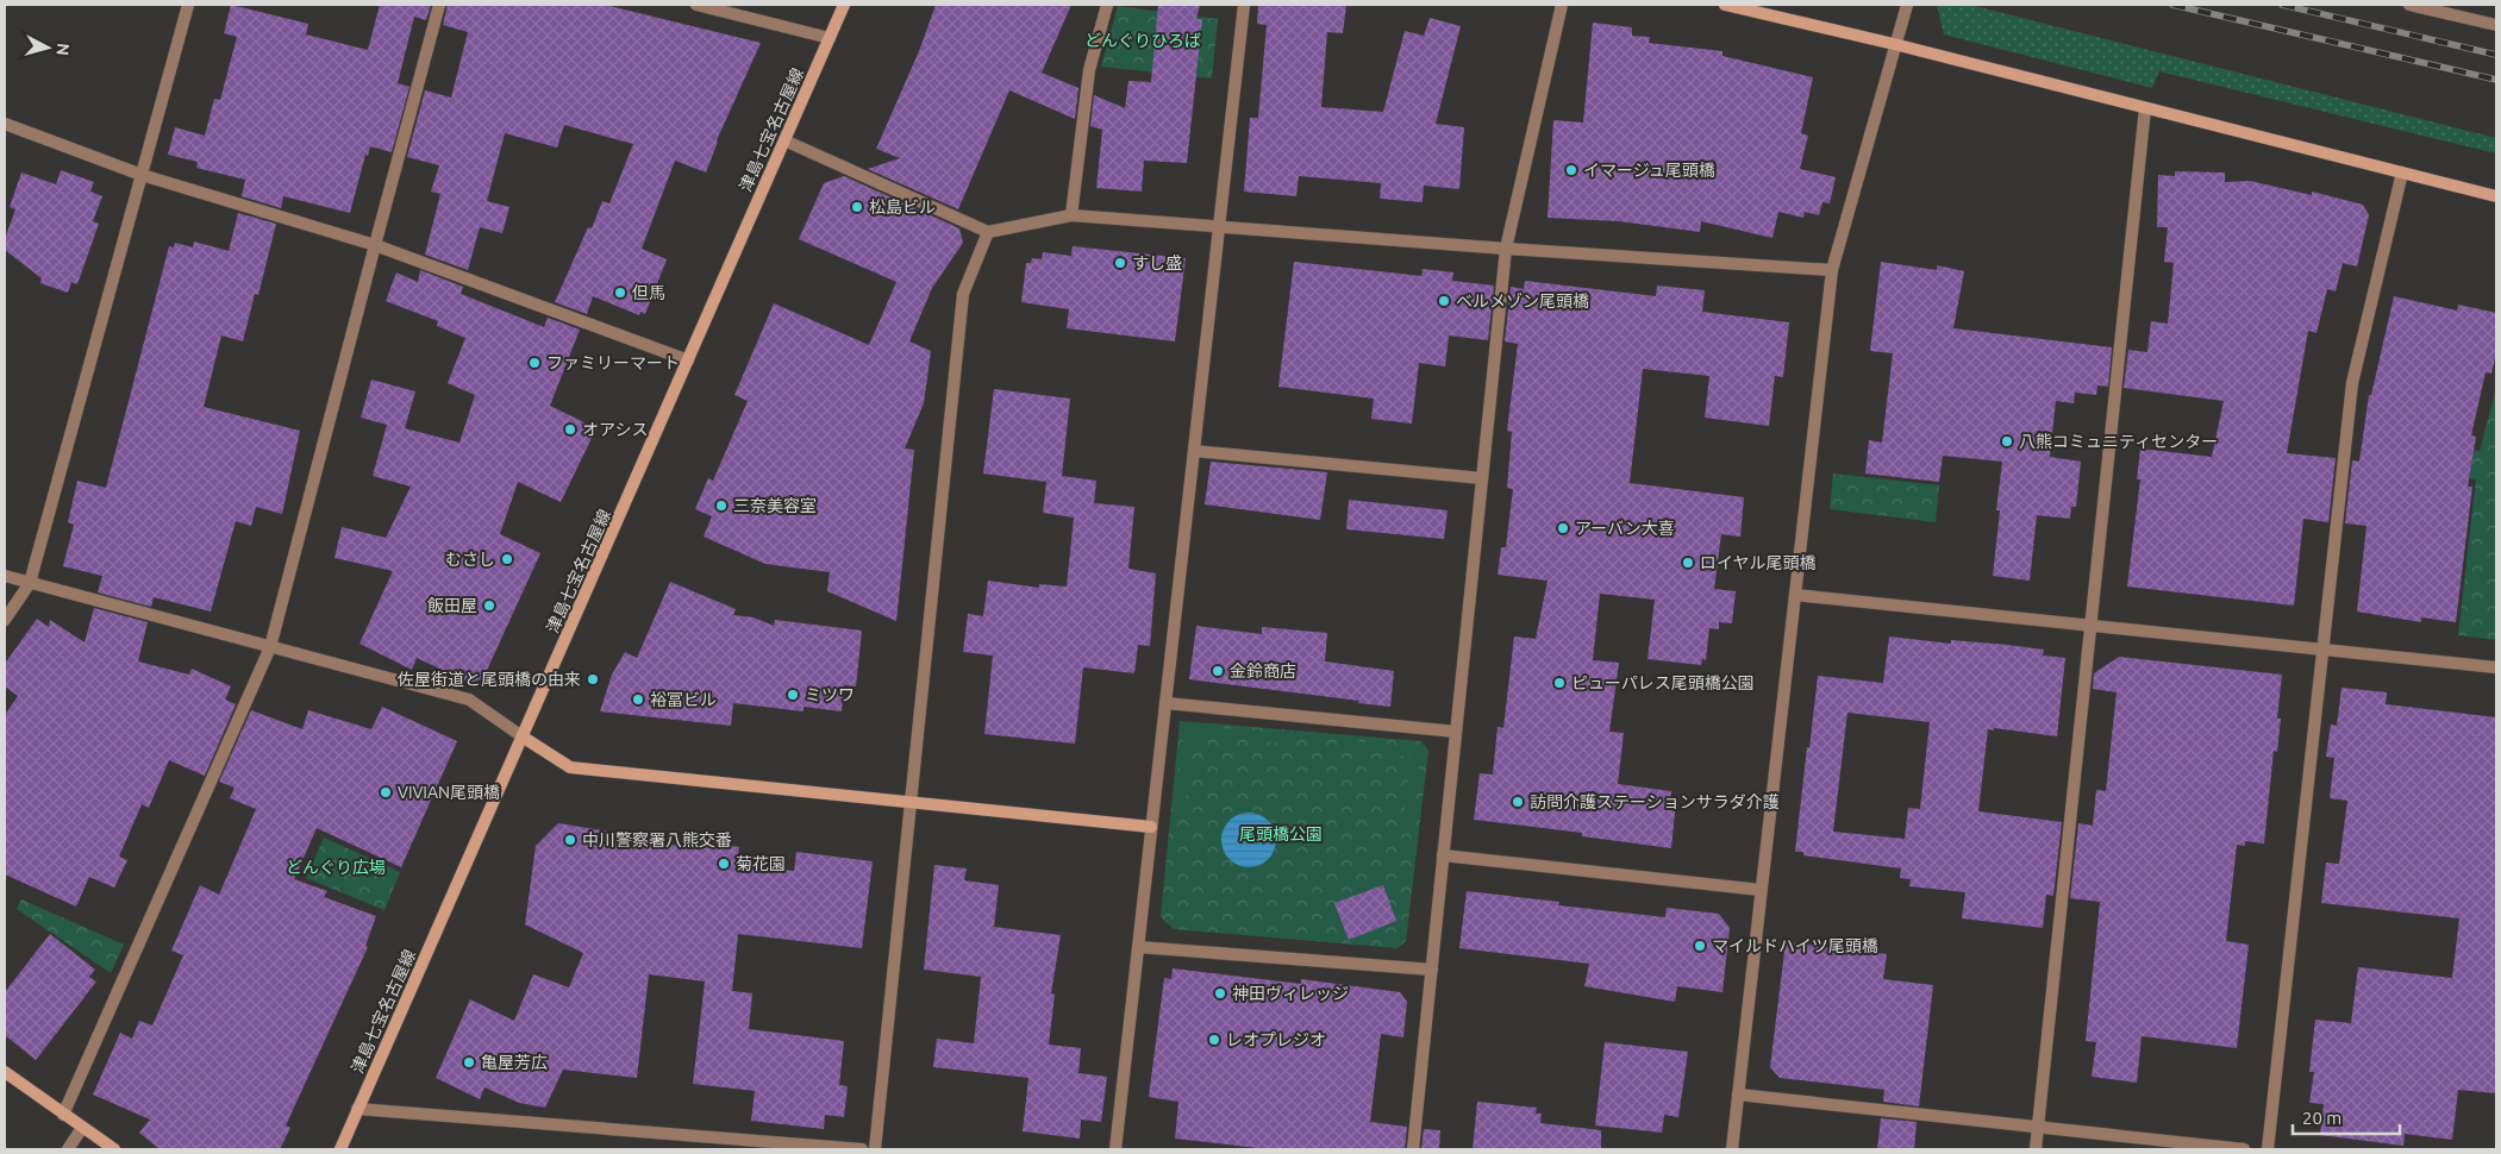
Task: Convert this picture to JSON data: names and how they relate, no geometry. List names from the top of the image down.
{
  "streets": {
    "street": ["津島七宝名古屋線"]
  },
  "parks": ["どんぐりひろば", "尾頭橋公園", "どんぐり広場"],
  "places": [
    "イマージュ尾頭橋",
    "松島ビル",
    "すし盛",
    "但馬",
    "ベルメゾン尾頭橋",
    "ファミリーマート",
    "オアシス",
    "八熊コミュニティセンター",
    "三奈美容室",
    "アーバン大喜",
    "むさし",
    "ロイヤル尾頭橋",
    "飯田屋",
    "金鈴商店",
    "佐屋街道と尾頭橋の由来",
    "ピューパレス尾頭橋公園",
    "ミツワ",
    "裕冨ビル",
    "VIVIAN尾頭橋",
    "訪問介護ステーションサラダ介護",
    "中川警察署八熊交番",
    "菊花園",
    "マイルドハイツ尾頭橋",
    "神田ヴィレッジ",
    "レオプレジオ",
    "亀屋芳広"
  ],
  "scale_bar": "20 m",
  "north": "right"
}
